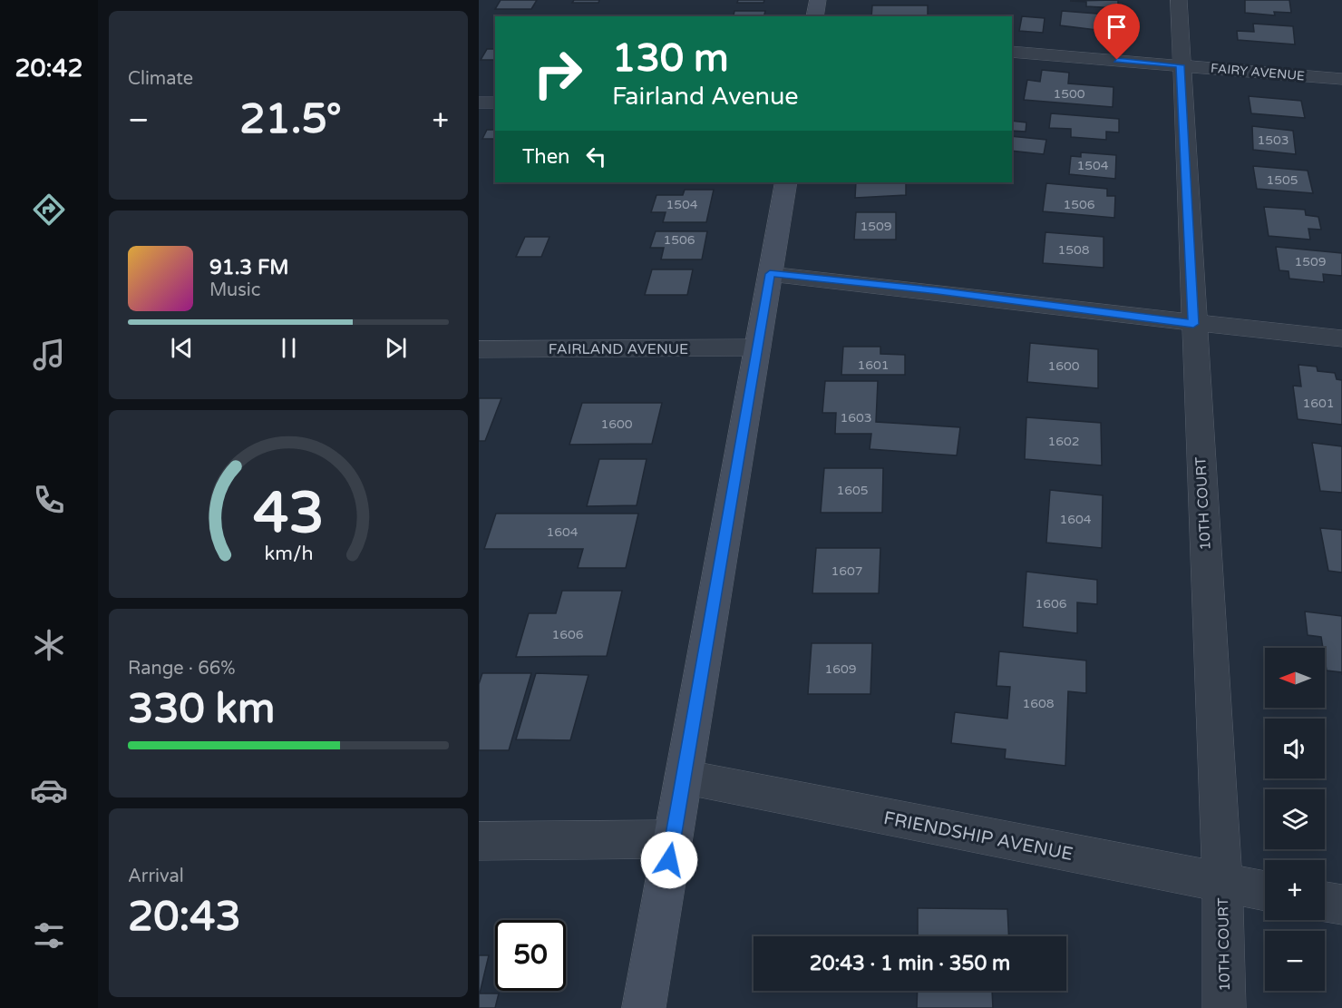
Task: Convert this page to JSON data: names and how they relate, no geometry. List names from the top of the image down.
{
  "streets": {
    "street": [
      "FAIRY AVENUE",
      "FAIRLAND AVENUE",
      "10TH COURT",
      "FRIENDSHIP AVENUE"
    ]
  },
  "crossings": [
    ["FAIRY AVENUE", "10TH COURT"],
    ["10TH COURT", "FRIENDSHIP AVENUE"]
  ],
  "house_numbers": [
    "1500",
    "1503",
    "1504",
    "1505",
    "1504",
    "1506",
    "1509",
    "1506",
    "1508",
    "1509",
    "1601",
    "1600",
    "1601",
    "1603",
    "1600",
    "1602",
    "1605",
    "1604",
    "1604",
    "1607",
    "1606",
    "1606",
    "1609",
    "1608"
  ],
  "north": "left",
  "page": {
    "tabs": "20:42",
    "tile": [
      "Climate",
      ["Range · 66%", "330 km"],
      ["Arrival", "20:43"]
    ],
    "turn": ["130 m", "Fairland Avenue"],
    "heat": ["−", "21.5°", "+"],
    "then": "Then",
    "song": ["91.3 FM", "Music"],
    "map_buttons": ["+", "−"],
    "limit": "50",
    "trip": "20:43 · 1 min · 350 m",
    "gauge": ["43", "km/h"]
  }
}
